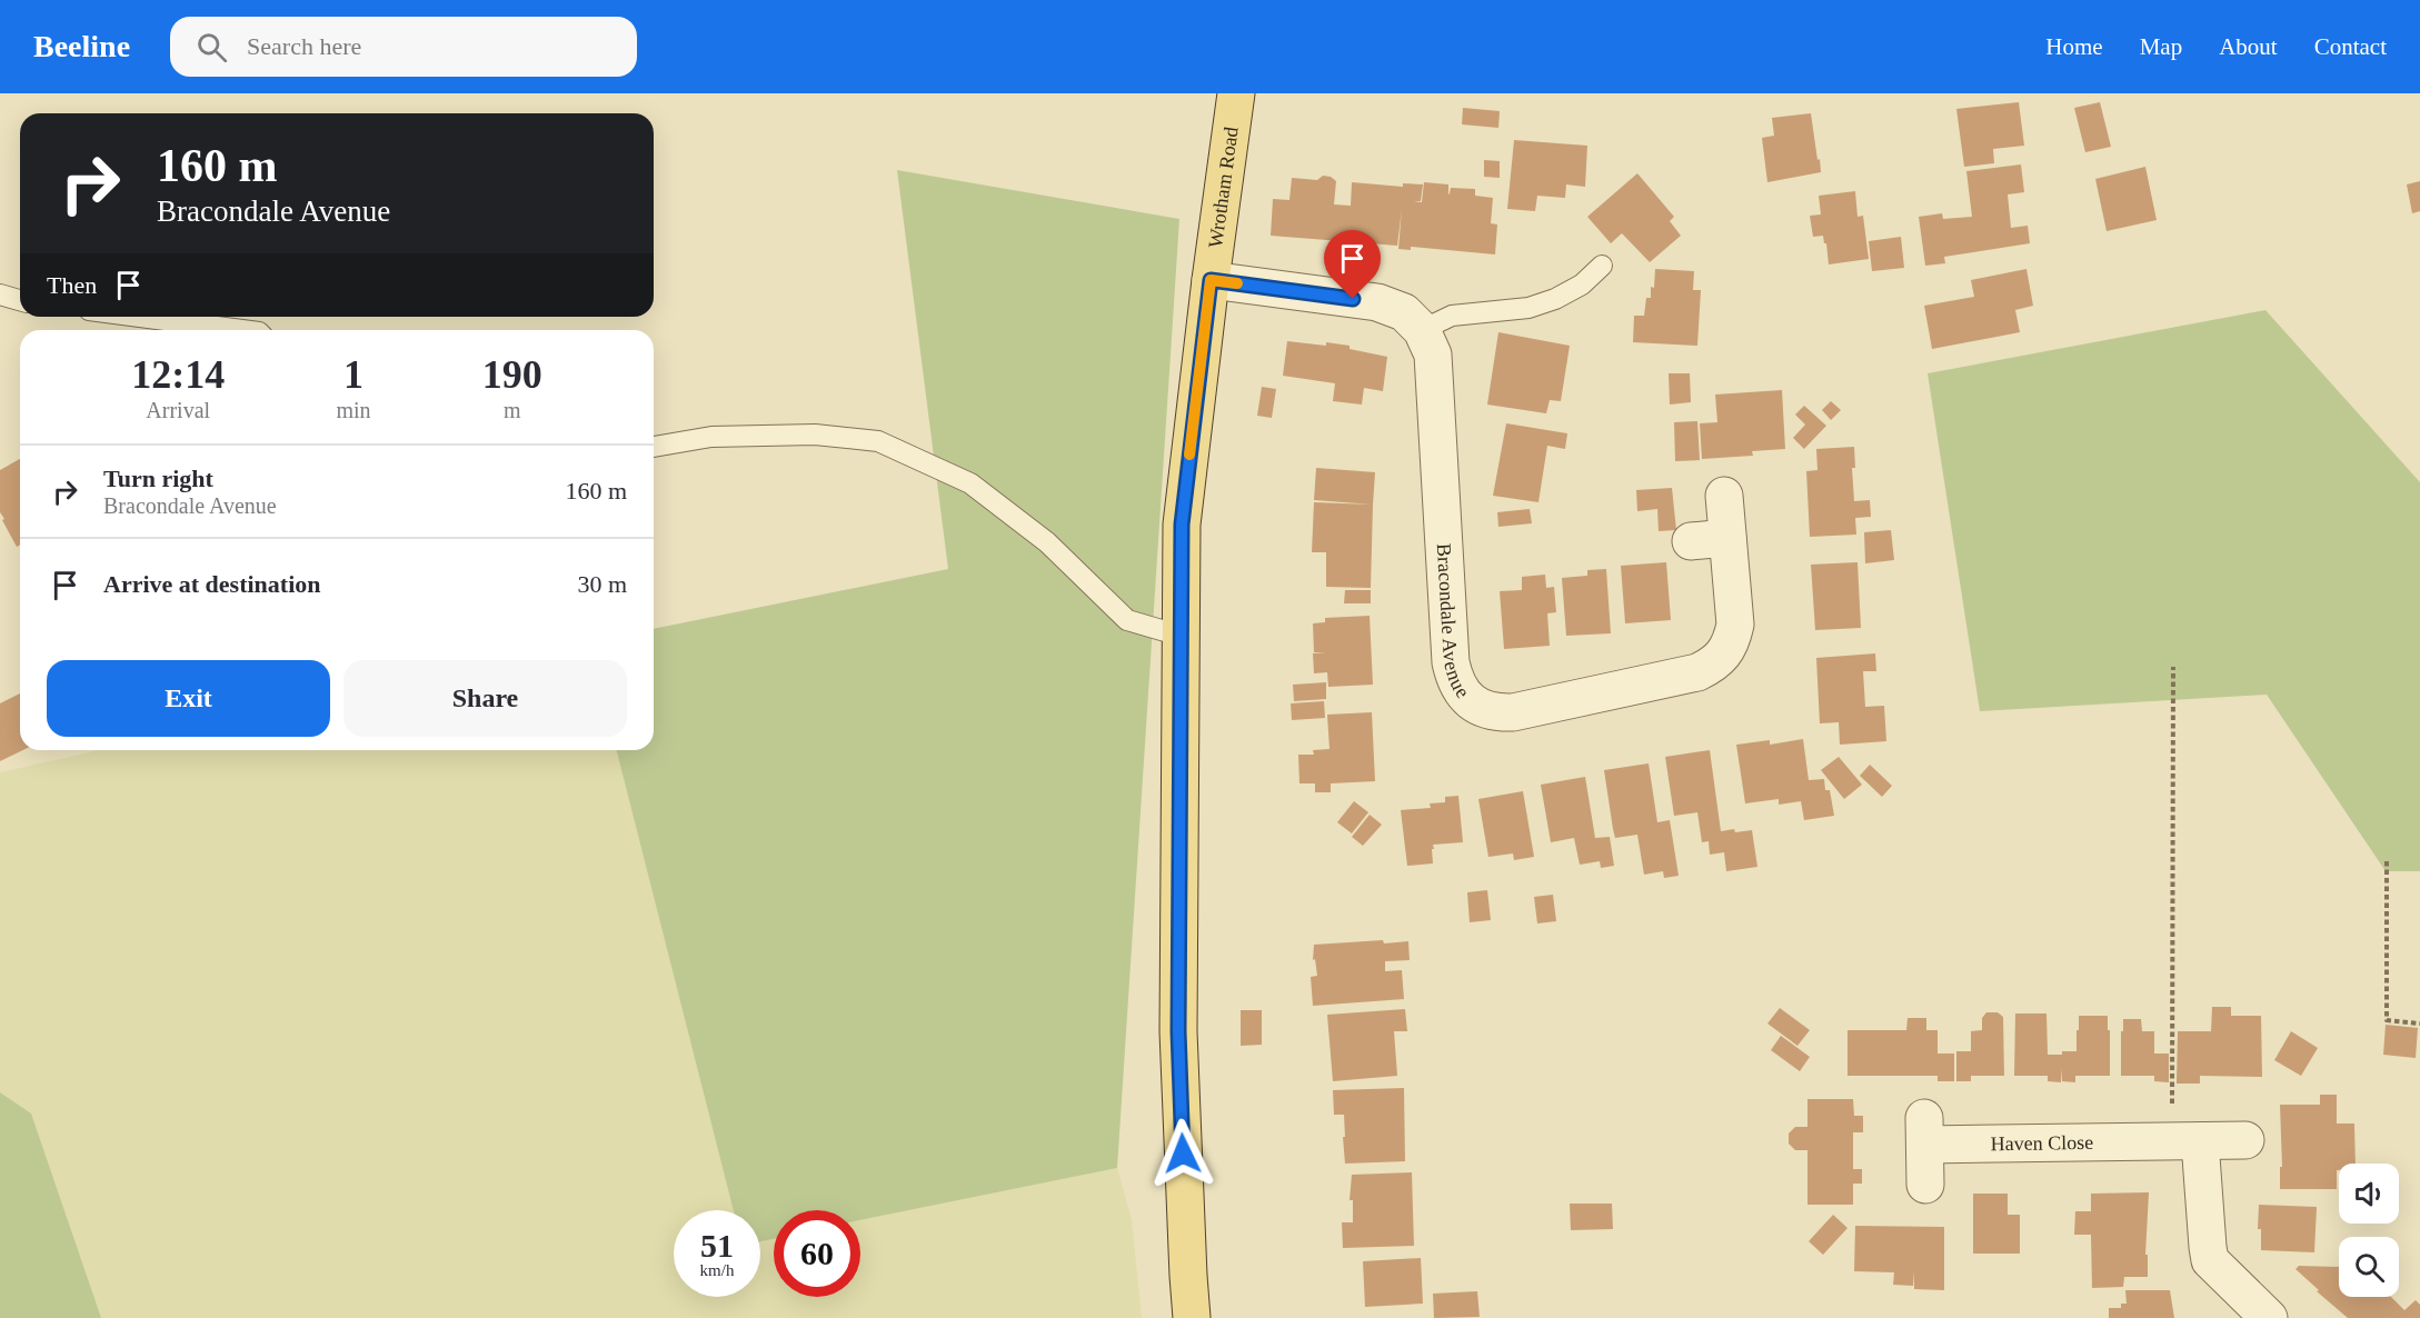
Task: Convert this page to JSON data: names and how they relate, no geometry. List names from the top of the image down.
{
  "streets": {
    "main road": ["Wrotham Road"],
    "street": ["Bracondale Avenue", "Haven Close"]
  },
  "page": {
    "header": "Beeline",
    "search": "Search here",
    "nav": [
      "Home",
      "Map",
      "About",
      "Contact"
    ],
    "turn": ["160 m", "Bracondale Avenue"],
    "then": "Then",
    "eta": [
      "12:14",
      "Arrival",
      "1",
      "min",
      "190",
      "m"
    ],
    "list": [
      {
        "name": "Turn right",
        "note": "Bracondale Avenue",
        "value": "160 m"
      },
      {
        "name": "Arrive at destination",
        "value": "30 m"
      }
    ],
    "buttons": ["Exit", "Share"],
    "speed": "51 km/h",
    "limit": "60"
  }
}
